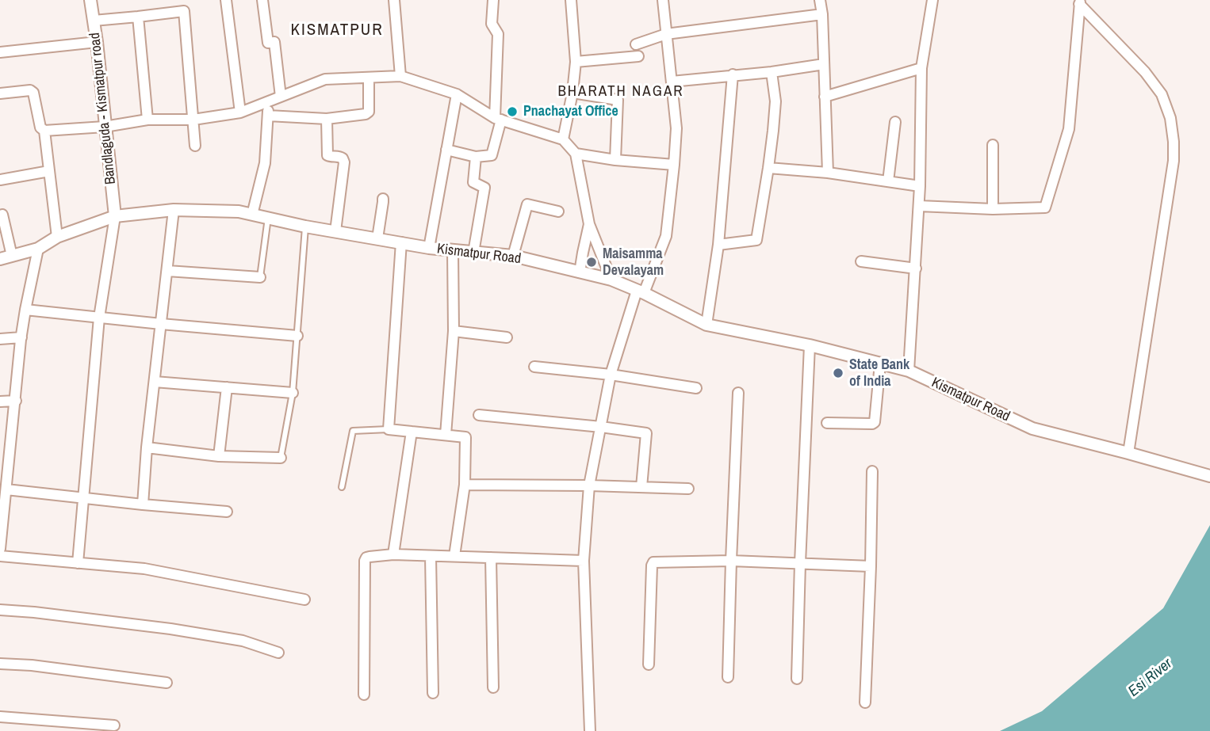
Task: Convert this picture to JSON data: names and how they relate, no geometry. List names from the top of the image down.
{
  "streets": {
    "street": ["Bandlaguda - Kismatpur road", "Kismatpur Road"]
  },
  "crossings": [
    ["Bandlaguda - Kismatpur road", "Kismatpur Road"]
  ],
  "districts": ["KISMATPUR", "BHARATH NAGAR"],
  "water": ["Esi River"],
  "places": ["Pnachayat Office", "Maisamma Devalayam", "State Bank of India"]
}
